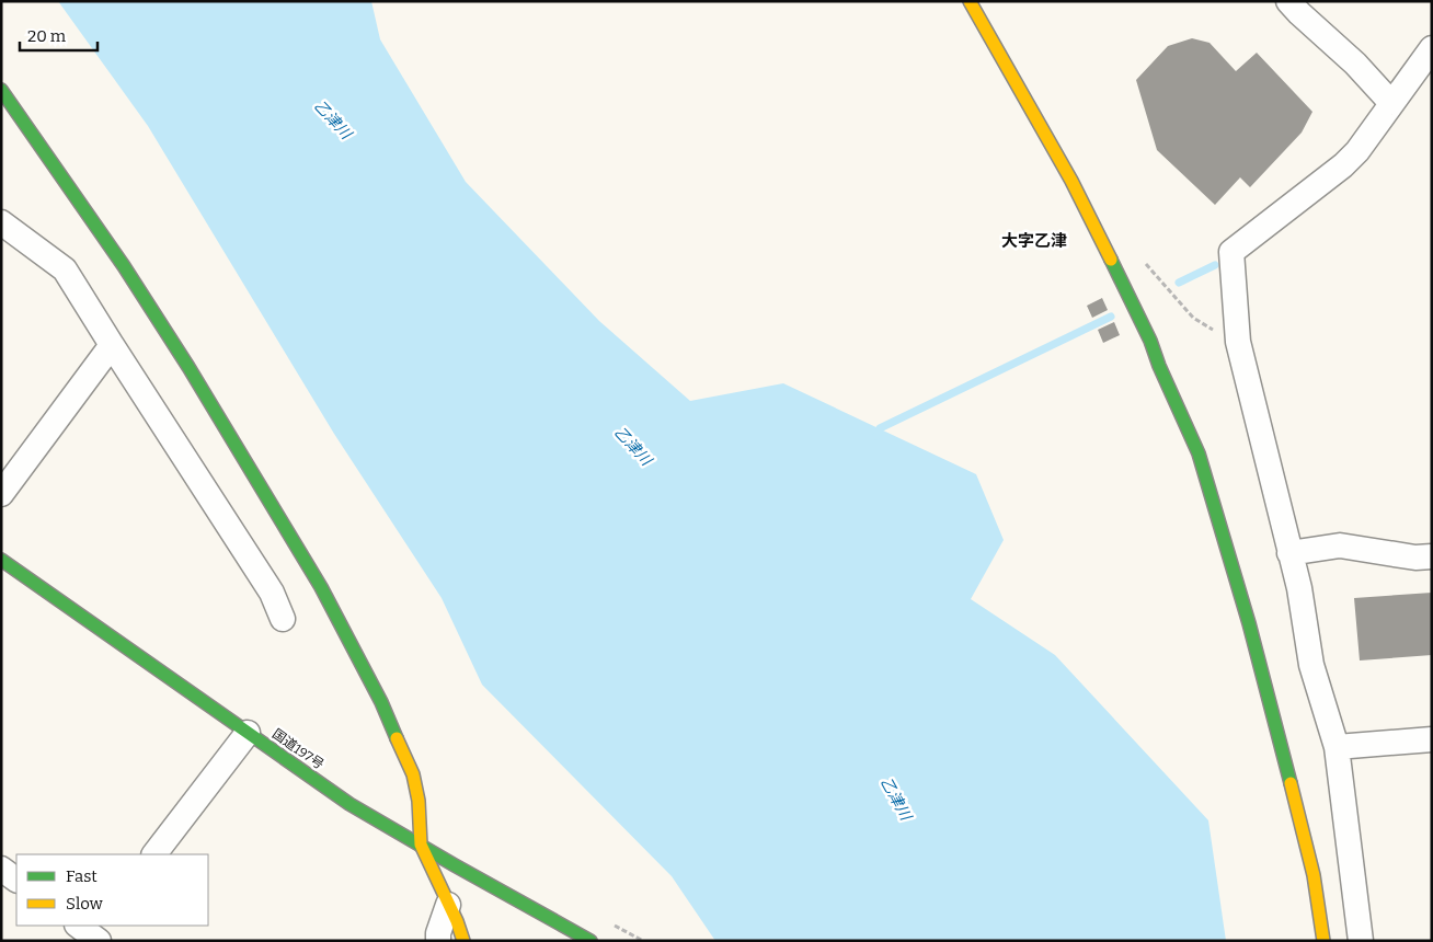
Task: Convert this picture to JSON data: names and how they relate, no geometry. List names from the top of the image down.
{
  "streets": {
    "main road": ["国道197号"]
  },
  "districts": ["大字乙津"],
  "water": ["乙津川"],
  "legend": ["Fast", "Slow"],
  "scale_bar": "20 m"
}
